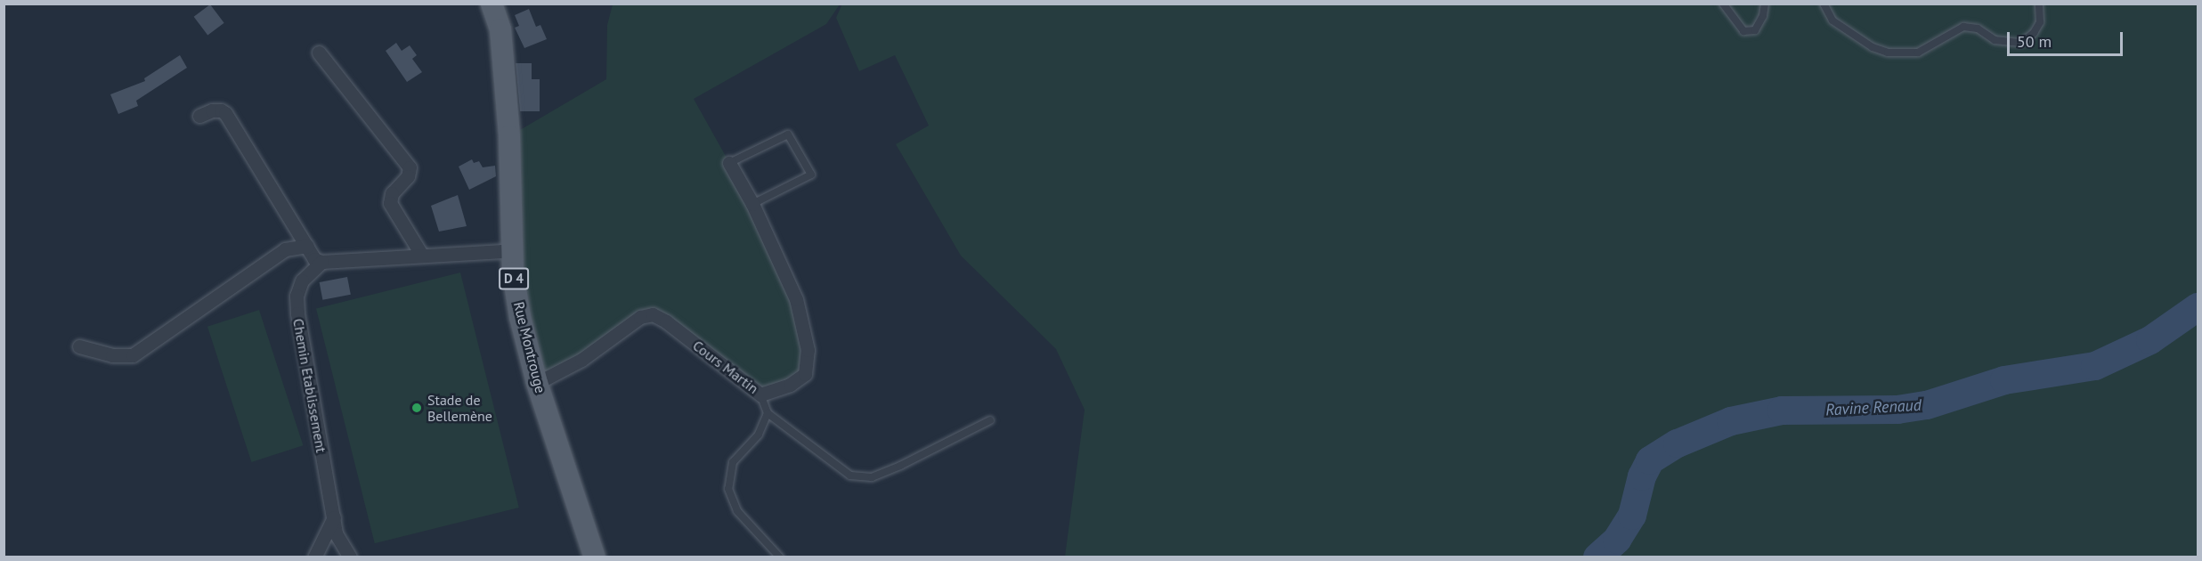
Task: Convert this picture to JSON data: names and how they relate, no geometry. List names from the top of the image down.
{
  "streets": {
    "main road": ["D 4", "Rue Montrouge"],
    "street": ["Cours Martin", "Chemin Etablissement"]
  },
  "crossings": [
    ["Rue Montrouge", "Cours Martin"]
  ],
  "water": ["Ravine Renaud"],
  "places": ["Stade de Bellemène"],
  "scale_bar": "50 m"
}
